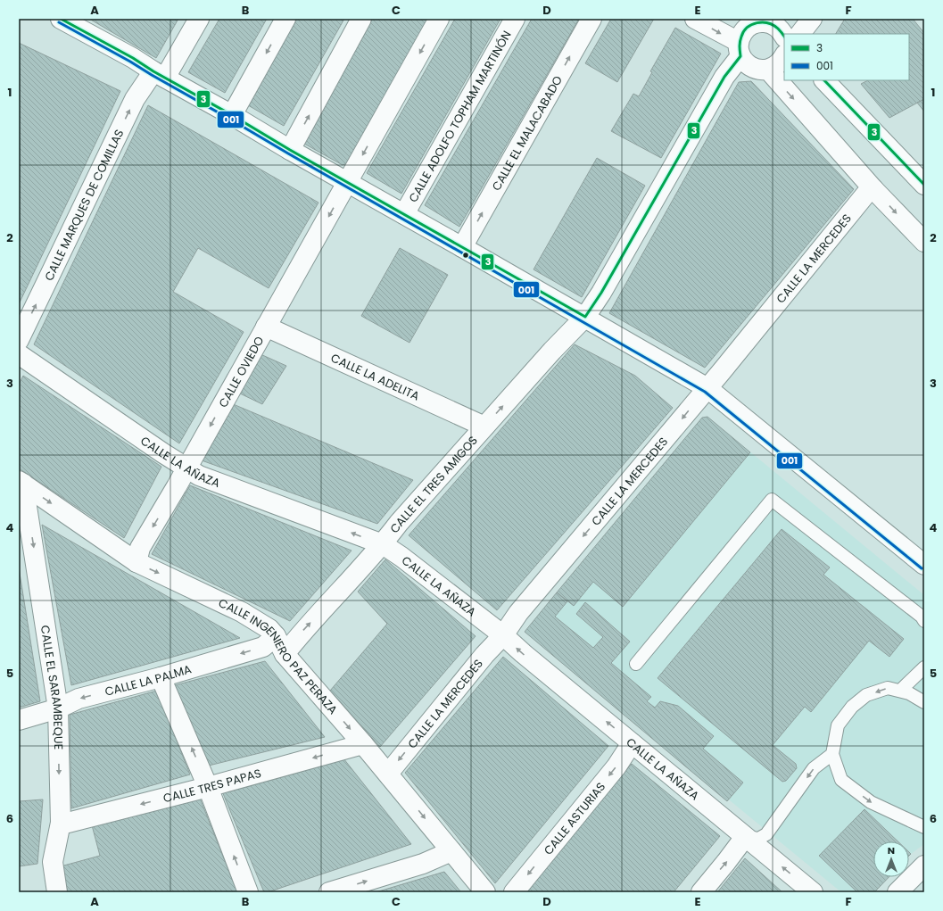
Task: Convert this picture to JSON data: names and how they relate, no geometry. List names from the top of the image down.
{
  "streets": {
    "street": [
      "CALLE ADOLFO TOPHAM MARTINÓN",
      "CALLE EL MALACABADO",
      "CALLE MARQUES DE COMILLAS",
      "CALLE LA MERCEDES",
      "CALLE OVIEDO",
      "CALLE LA ADELITA",
      "CALLE LA AÑAZA",
      "CALLE EL TRES AMIGOS",
      "CALLE INGENIERO PAZ PERAZA",
      "CALLE LA PALMA",
      "CALLE EL SARAMBEQUE",
      "CALLE TRES PAPAS",
      "CALLE ASTURIAS"
    ]
  },
  "crossings": [
    ["CALLE LA MERCEDES", "CALLE LA AÑAZA"],
    ["CALLE LA MERCEDES", "CALLE INGENIERO PAZ PERAZA"],
    ["CALLE OVIEDO", "CALLE LA ADELITA"],
    ["CALLE OVIEDO", "CALLE LA AÑAZA"],
    ["CALLE OVIEDO", "CALLE INGENIERO PAZ PERAZA"],
    ["CALLE LA ADELITA", "CALLE EL TRES AMIGOS"],
    ["CALLE LA AÑAZA", "CALLE EL TRES AMIGOS"],
    ["CALLE LA AÑAZA", "CALLE ASTURIAS"],
    ["CALLE EL TRES AMIGOS", "CALLE INGENIERO PAZ PERAZA"],
    ["CALLE INGENIERO PAZ PERAZA", "CALLE LA PALMA"],
    ["CALLE INGENIERO PAZ PERAZA", "CALLE EL SARAMBEQUE"],
    ["CALLE INGENIERO PAZ PERAZA", "CALLE TRES PAPAS"],
    ["CALLE LA PALMA", "CALLE EL SARAMBEQUE"],
    ["CALLE EL SARAMBEQUE", "CALLE TRES PAPAS"]
  ],
  "one_way": [
    "CALLE EL MALACABADO",
    "CALLE MARQUES DE COMILLAS",
    "CALLE LA MERCEDES",
    "CALLE LA AÑAZA",
    "CALLE EL TRES AMIGOS",
    "CALLE INGENIERO PAZ PERAZA",
    "CALLE LA PALMA",
    "CALLE TRES PAPAS"
  ],
  "lines": ["transit line 3", "transit line 001"],
  "legend": ["3", "001"],
  "north": "top",
  "grid": {
    "columns": [
      "A",
      "B",
      "C",
      "D",
      "E",
      "F"
    ],
    "rows": [
      "1",
      "2",
      "3",
      "4",
      "5",
      "6"
    ]
  }
}
